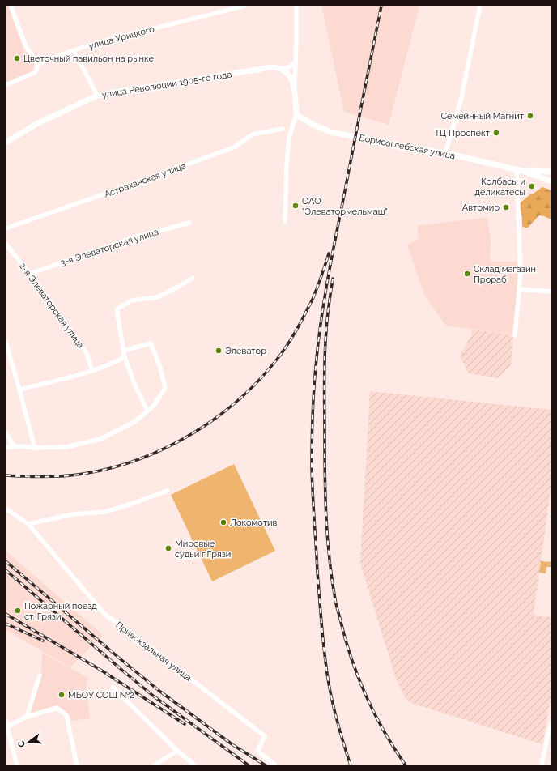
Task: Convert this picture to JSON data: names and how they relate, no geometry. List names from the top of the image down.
{
  "streets": {
    "street": [
      "улица Урицкого",
      "улица Революции 1905-го года",
      "Борисоглебская улица",
      "Астраханская улица",
      "3-я Элеваторская улица",
      "2-я Элеваторская улица",
      "Привокзальная улица"
    ]
  },
  "crossings": [
    ["3-я Элеваторская улица", "2-я Элеваторская улица"]
  ],
  "places": [
    "Цветочный павильон на рынке",
    "Семейнный Магнит",
    "ТЦ Проспект",
    "Колбасы и деликатесы",
    "ОАО \"Элеватормельмаш\"",
    "Автомир",
    "Склад магазин Прораб",
    "Элеватор",
    "Локомотив",
    "Мировые судьи г.Грязи",
    "Пожарный поезд ст. Грязи",
    "МБОУ СОШ №2"
  ],
  "north": "left"
}
